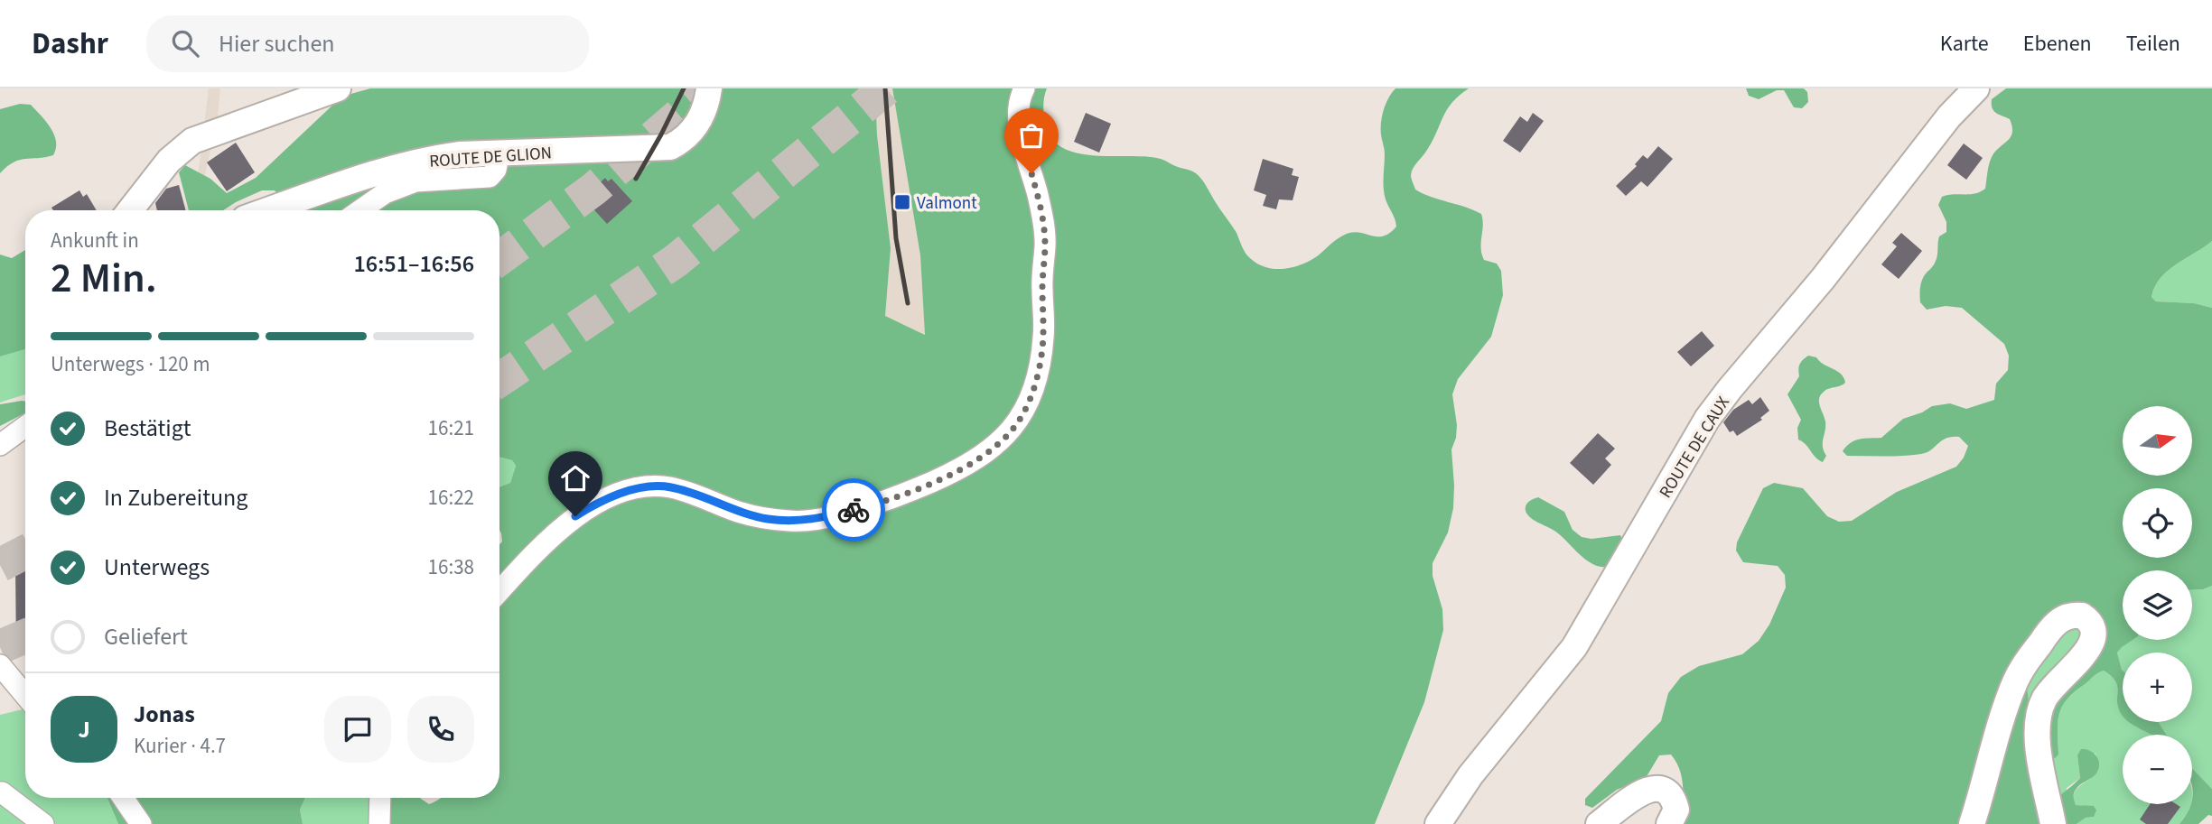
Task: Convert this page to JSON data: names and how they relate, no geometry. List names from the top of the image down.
{
  "streets": {
    "street": ["ROUTE DE GLION", "ROUTE DE CAUX"]
  },
  "places": {
    "transit": ["Valmont"]
  },
  "north": "right",
  "page": {
    "header": "Dashr",
    "search": "Hier suchen",
    "nav": ["Karte", "Ebenen", "Teilen"],
    "heading": ["2 Min.", "Ankunft in", "16:51–16:56"],
    "panel": ["Jonas", "Kurier · 4.7"],
    "bar": "Unterwegs · 120 m",
    "list": [
      ["Bestätigt", "16:21"],
      ["In Zubereitung", "16:22"],
      ["Unterwegs", "16:38"],
      "Geliefert"
    ],
    "map_buttons": ["+", "−"],
    "round": "J"
  }
}
